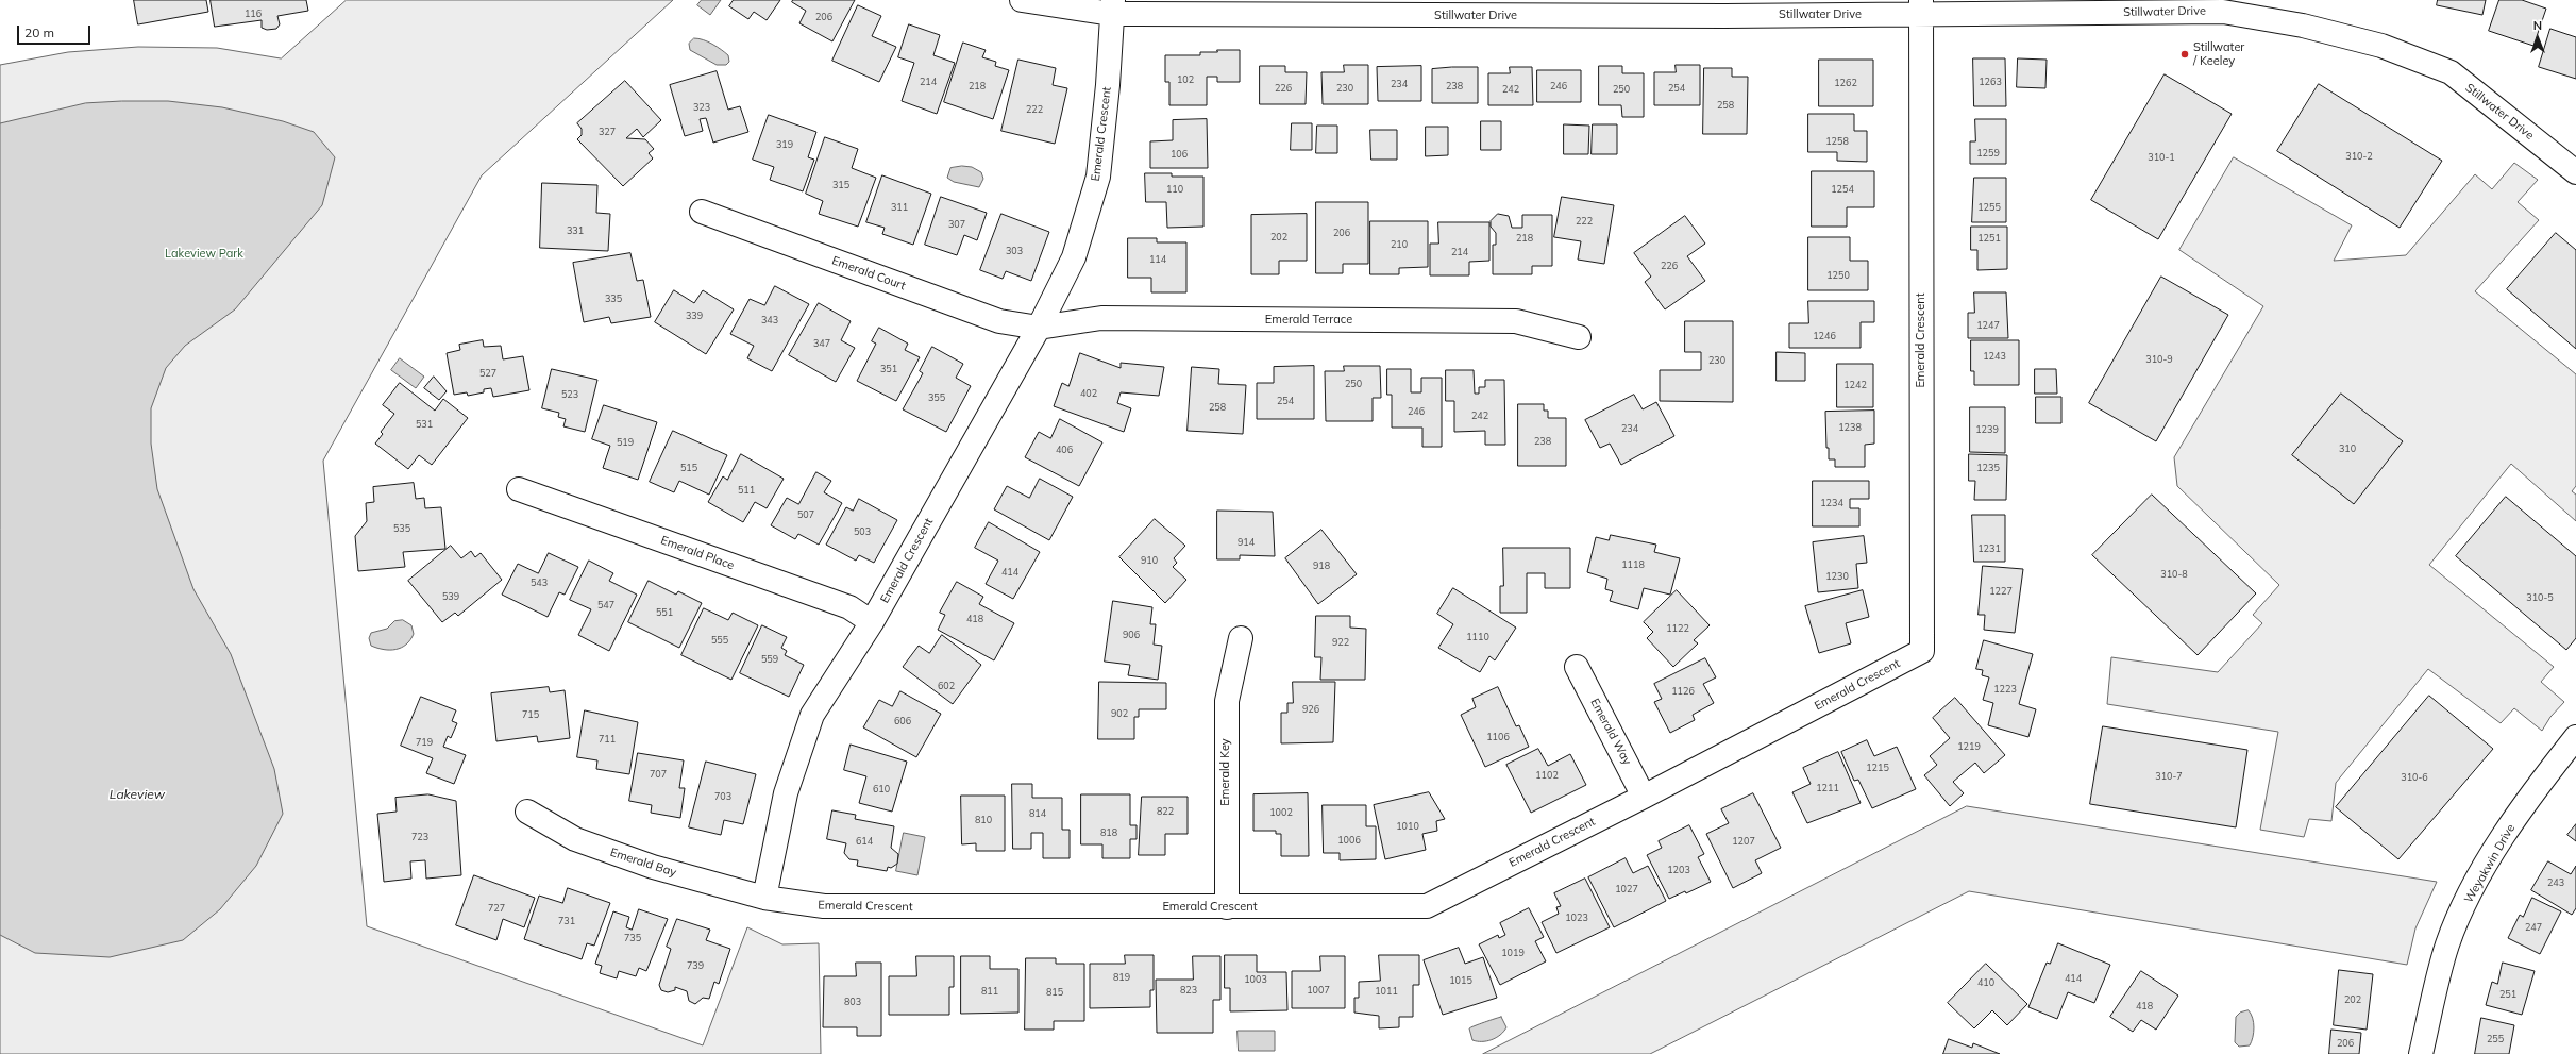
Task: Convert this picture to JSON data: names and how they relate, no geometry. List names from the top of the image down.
{
  "streets": {
    "street": [
      "Stillwater Drive",
      "Emerald Crescent",
      "Emerald Court",
      "Emerald Terrace",
      "Emerald Place",
      "Emerald Way",
      "Emerald Key",
      "Emerald Bay",
      "Weyakwin Drive"
    ]
  },
  "crossings": [
    ["Stillwater Drive", "Emerald Crescent"],
    ["Emerald Crescent", "Emerald Court"],
    ["Emerald Crescent", "Emerald Terrace"],
    ["Emerald Crescent", "Emerald Place"],
    ["Emerald Crescent", "Emerald Way"],
    ["Emerald Crescent", "Emerald Key"],
    ["Emerald Crescent", "Emerald Bay"],
    ["Emerald Court", "Emerald Terrace"]
  ],
  "water": ["Lakeview"],
  "parks": ["Lakeview Park"],
  "places": ["Stillwater / Keeley"],
  "house_numbers": [
    "116",
    "206",
    "102",
    "214",
    "1263",
    "1262",
    "234",
    "218",
    "238",
    "246",
    "226",
    "230",
    "254",
    "242",
    "250",
    "258",
    "323",
    "222",
    "327",
    "1258",
    "319",
    "1259",
    "106",
    "310-2",
    "310-1",
    "315",
    "110",
    "1254",
    "311",
    "1255",
    "222",
    "307",
    "331",
    "206",
    "202",
    "218",
    "1251",
    "210",
    "303",
    "214",
    "114",
    "226",
    "1250",
    "335",
    "339",
    "343",
    "1247",
    "1246",
    "347",
    "1243",
    "310-9",
    "230",
    "351",
    "527",
    "250",
    "1242",
    "402",
    "523",
    "355",
    "254",
    "258",
    "246",
    "242",
    "531",
    "1238",
    "234",
    "1239",
    "238",
    "519",
    "310",
    "406",
    "515",
    "1235",
    "511",
    "1234",
    "507",
    "535",
    "503",
    "914",
    "1231",
    "910",
    "1118",
    "918",
    "414",
    "310-8",
    "1230",
    "543",
    "1227",
    "539",
    "310-5",
    "547",
    "551",
    "418",
    "1122",
    "906",
    "1110",
    "555",
    "922",
    "559",
    "602",
    "1223",
    "1126",
    "926",
    "902",
    "715",
    "606",
    "1106",
    "711",
    "719",
    "1219",
    "1215",
    "707",
    "1102",
    "310-7",
    "310-6",
    "1211",
    "610",
    "703",
    "822",
    "1002",
    "814",
    "810",
    "1010",
    "818",
    "723",
    "1006",
    "614",
    "1207",
    "1203",
    "243",
    "1027",
    "727",
    "1023",
    "731",
    "247",
    "735",
    "1019",
    "739",
    "819",
    "414",
    "1003",
    "1015",
    "410",
    "823",
    "1007",
    "811",
    "1011",
    "815",
    "251",
    "202",
    "803",
    "418",
    "255",
    "206"
  ],
  "scale_bar": "20 m",
  "north": "top"
}
